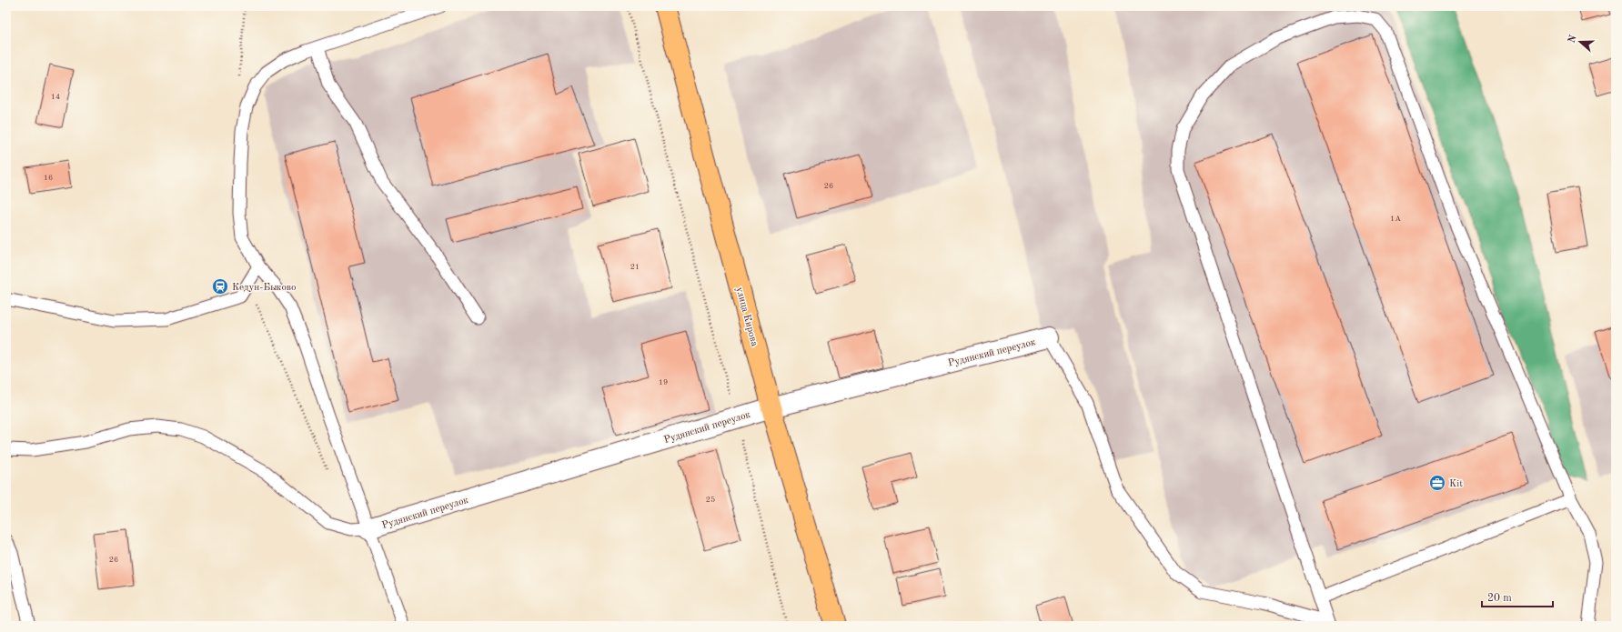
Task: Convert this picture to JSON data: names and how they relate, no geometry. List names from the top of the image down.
{
  "streets": {
    "main road": ["улица Кирова"],
    "street": ["Рудянский переулок"]
  },
  "crossings": [
    ["улица Кирова", "Рудянский переулок"]
  ],
  "places": {
    "station": ["Кедун-Быково"],
    "office": ["Kit"]
  },
  "house_numbers": [
    "14",
    "16",
    "26",
    "1А",
    "21",
    "19",
    "25",
    "26"
  ],
  "scale_bar": "20 m",
  "north": "left"
}
